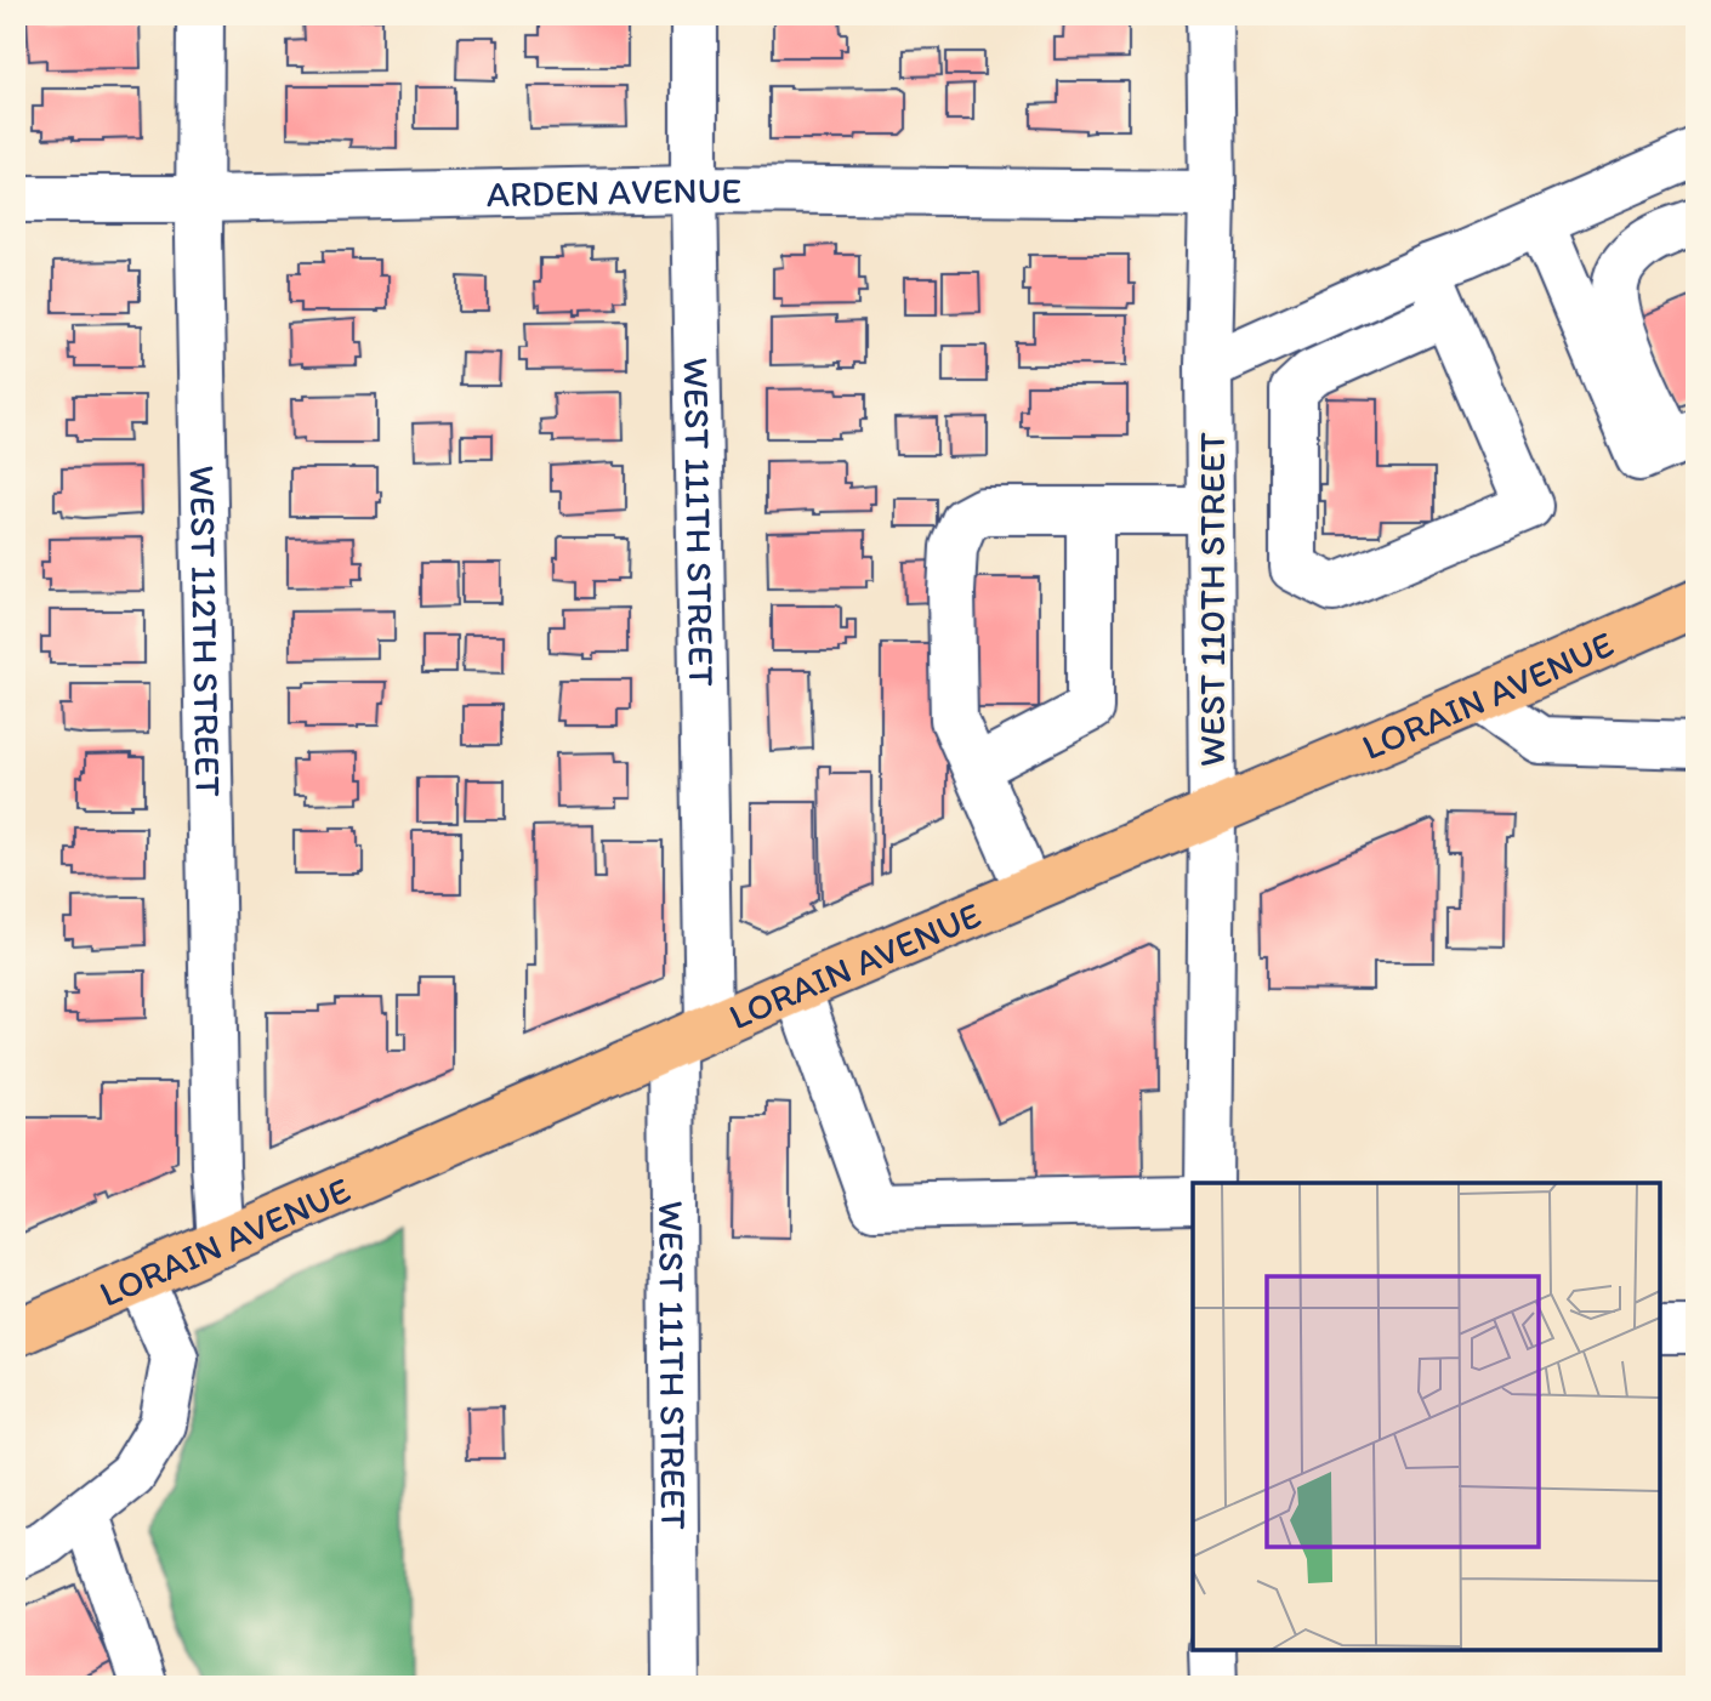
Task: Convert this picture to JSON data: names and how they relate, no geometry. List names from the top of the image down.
{
  "streets": {
    "main road": ["LORAIN AVENUE"],
    "street": [
      "ARDEN AVENUE",
      "WEST 111TH STREET",
      "WEST 110TH STREET",
      "WEST 112TH STREET"
    ]
  },
  "crossings": [
    ["ARDEN AVENUE", "WEST 111TH STREET"],
    ["ARDEN AVENUE", "WEST 110TH STREET"],
    ["ARDEN AVENUE", "WEST 112TH STREET"],
    ["WEST 111TH STREET", "LORAIN AVENUE"],
    ["WEST 110TH STREET", "LORAIN AVENUE"],
    ["WEST 112TH STREET", "LORAIN AVENUE"]
  ]
}
